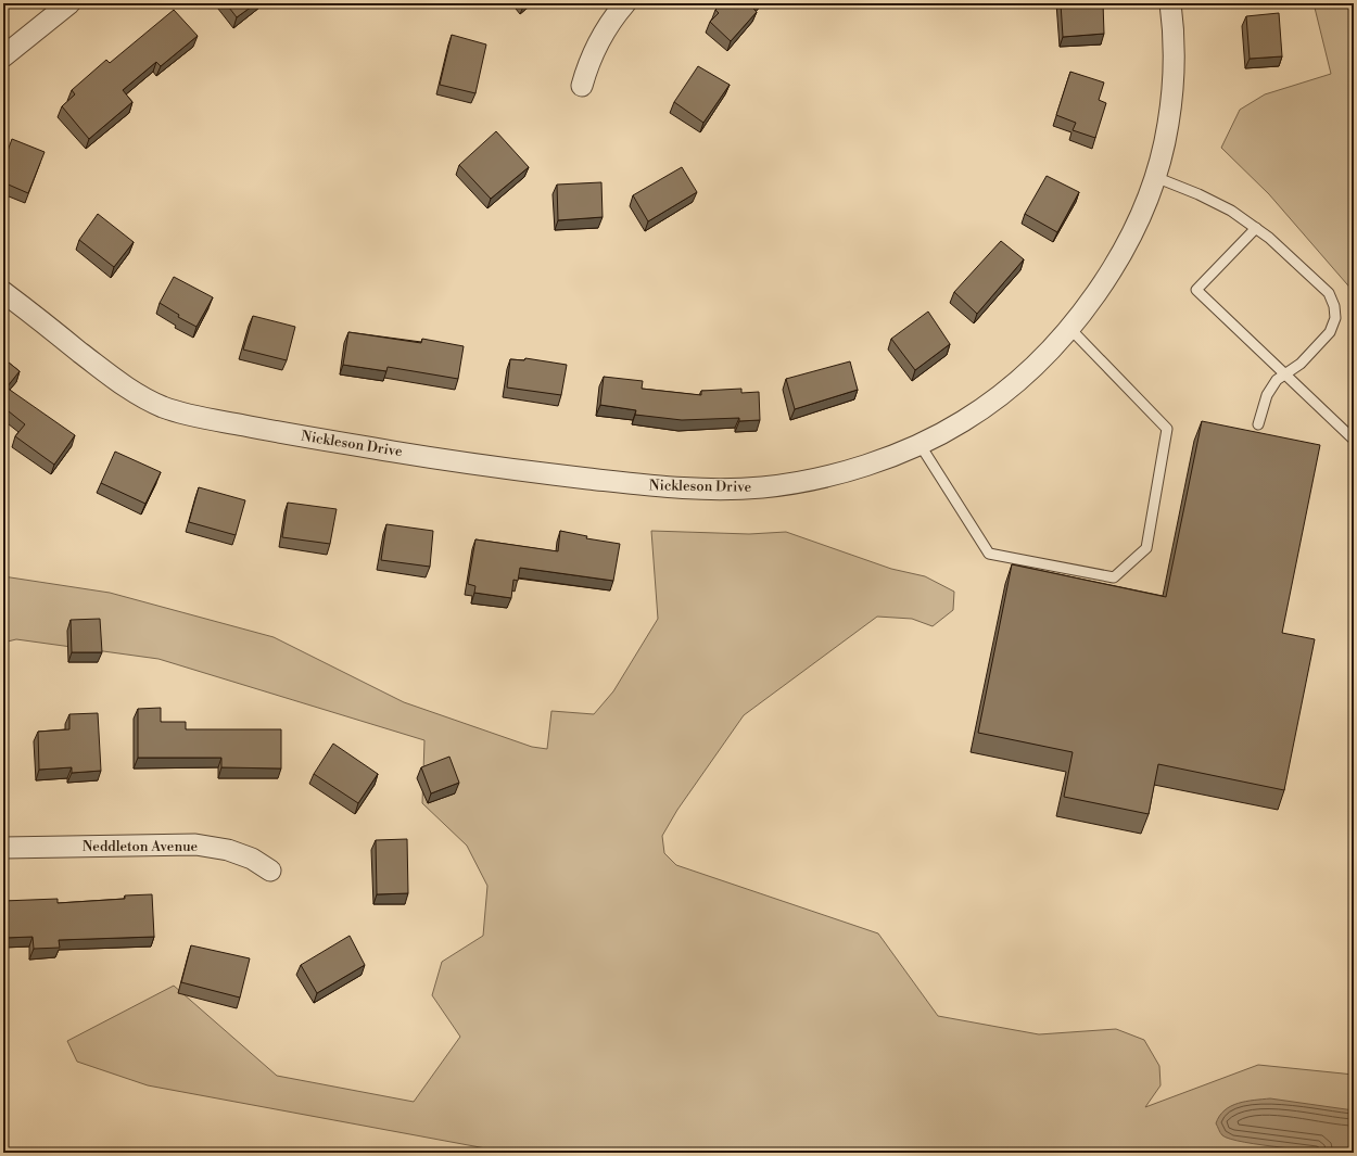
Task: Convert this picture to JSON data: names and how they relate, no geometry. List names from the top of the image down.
{
  "streets": {
    "street": ["Nickleson Drive", "Neddleton Avenue"]
  }
}
